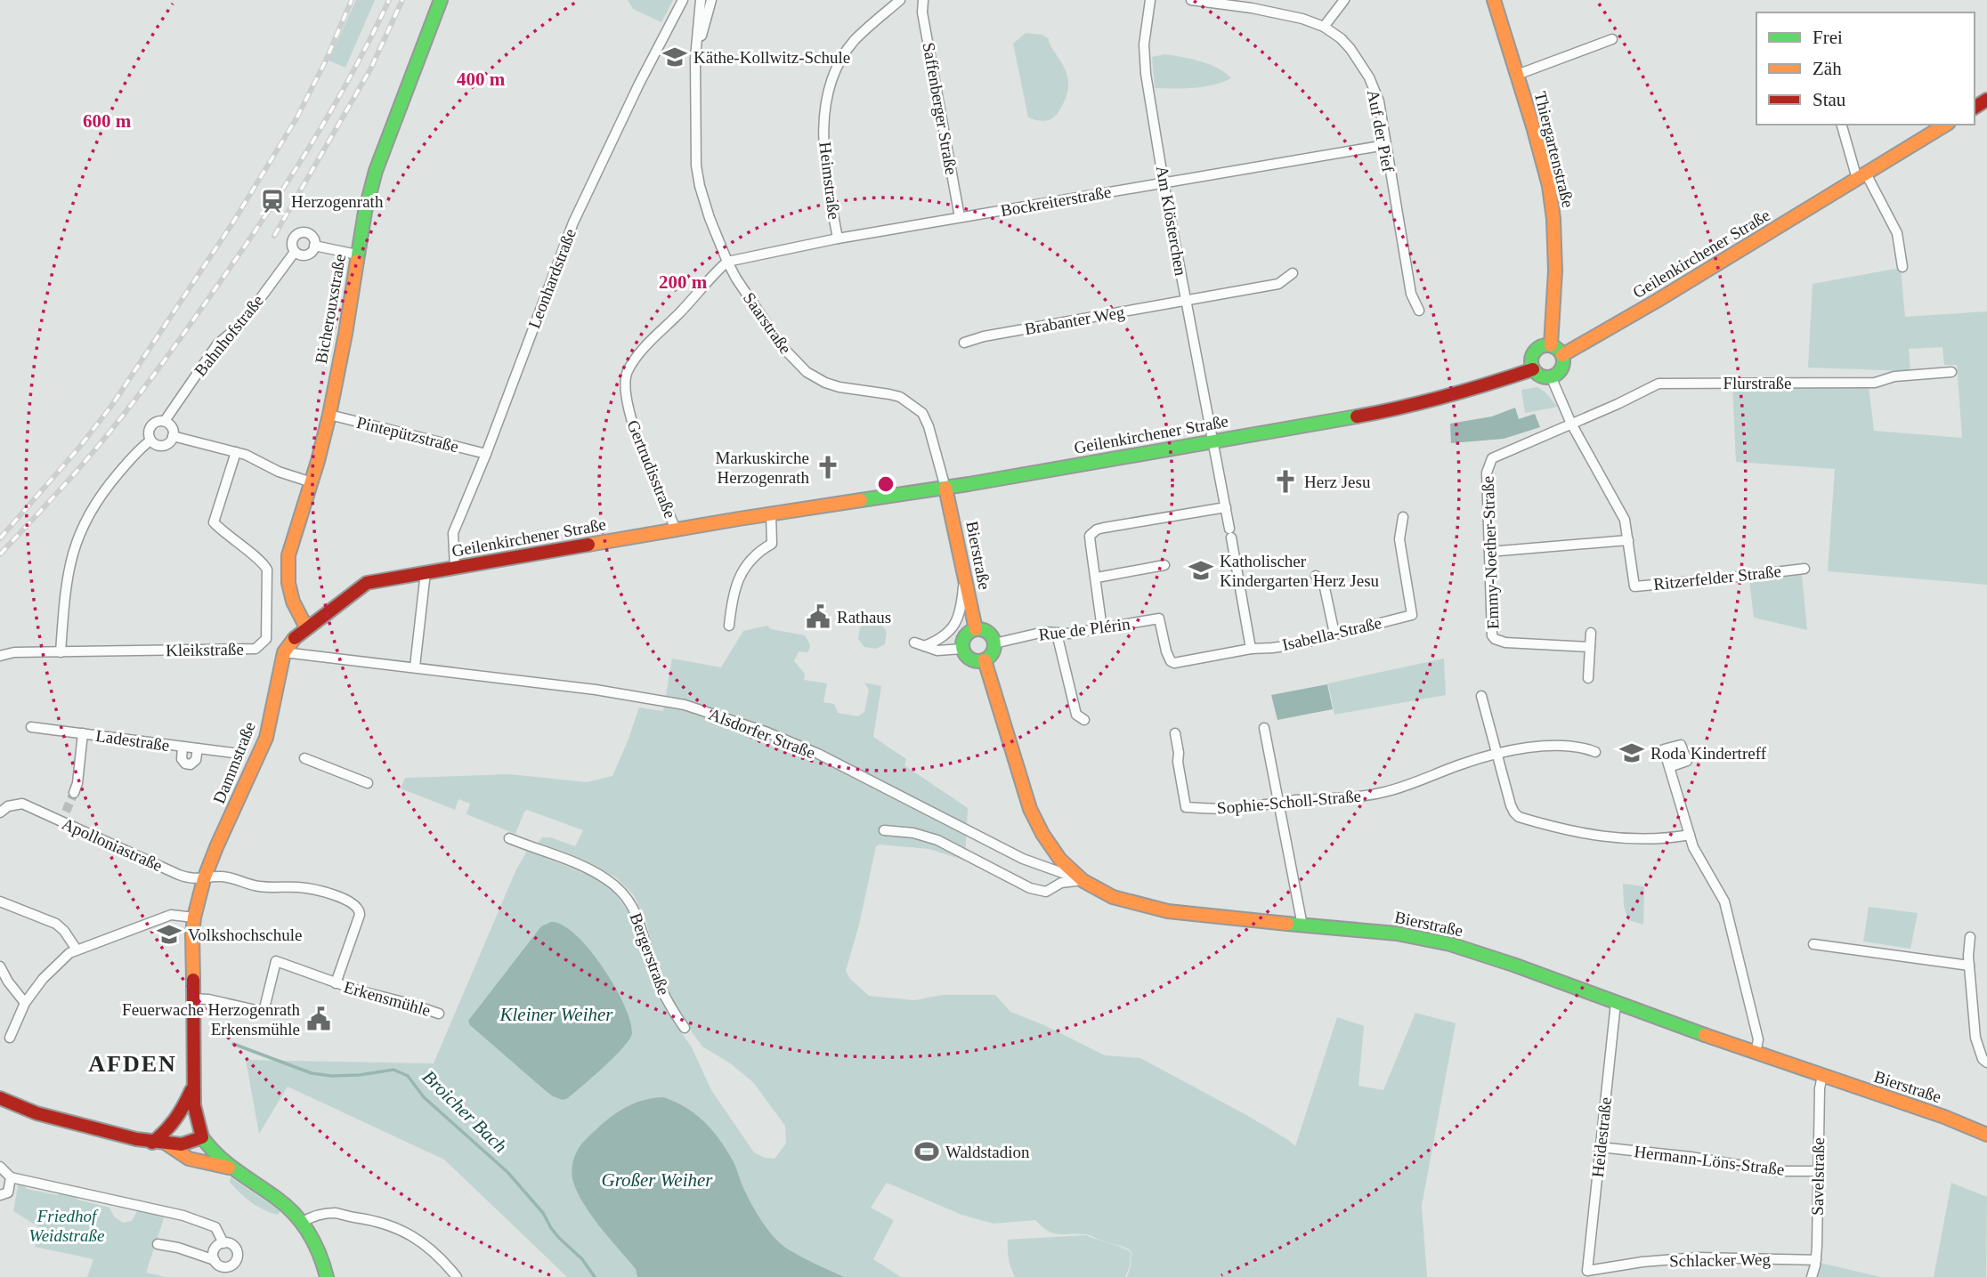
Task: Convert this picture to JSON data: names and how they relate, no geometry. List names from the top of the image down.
{
  "streets": {
    "main road": [
      "Thiergartenstraße",
      "Geilenkirchener Straße",
      "Bicherouxstraße",
      "Bierstraße",
      "Dammstraße"
    ],
    "street": [
      "Saffenberger Straße",
      "Auf der Pief",
      "Heimstraße",
      "Bockreiterstraße",
      "Am Klösterchen",
      "Leonhardstraße",
      "Brabanter Weg",
      "Saarstraße",
      "Bahnhofstraße",
      "Flurstraße",
      "Pintepützstraße",
      "Gertrudisstraße",
      "Emmy-Noether-Straße",
      "Ritzerfelder Straße",
      "Rue de Plérin",
      "Isabella-Straße",
      "Kleikstraße",
      "Alsdorfer Straße",
      "Ladestraße",
      "Sophie-Scholl-Straße",
      "Apolloniastraße",
      "Bergerstraße",
      "Erkensmühle",
      "Heidestraße",
      "Hermann-Löns-Straße",
      "Savelstraße",
      "Schlacker Weg"
    ]
  },
  "crossings": [
    ["Saffenberger Straße", "Bockreiterstraße"],
    ["Auf der Pief", "Bockreiterstraße"],
    ["Thiergartenstraße", "Geilenkirchener Straße"],
    ["Thiergartenstraße", "Ritzerfelder Straße"],
    ["Heimstraße", "Bockreiterstraße"],
    ["Bockreiterstraße", "Am Klösterchen"],
    ["Bockreiterstraße", "Saarstraße"],
    ["Bockreiterstraße", "Gertrudisstraße"],
    ["Am Klösterchen", "Geilenkirchener Straße"],
    ["Am Klösterchen", "Brabanter Weg"],
    ["Am Klösterchen", "Rue de Plérin"],
    ["Am Klösterchen", "Isabella-Straße"],
    ["Geilenkirchener Straße", "Leonhardstraße"],
    ["Geilenkirchener Straße", "Bicherouxstraße"],
    ["Geilenkirchener Straße", "Saarstraße"],
    ["Geilenkirchener Straße", "Gertrudisstraße"],
    ["Geilenkirchener Straße", "Bierstraße"],
    ["Geilenkirchener Straße", "Ritzerfelder Straße"],
    ["Geilenkirchener Straße", "Dammstraße"],
    ["Leonhardstraße", "Pintepützstraße"],
    ["Bicherouxstraße", "Bahnhofstraße"],
    ["Bicherouxstraße", "Pintepützstraße"],
    ["Bicherouxstraße", "Dammstraße"],
    ["Saarstraße", "Gertrudisstraße"],
    ["Saarstraße", "Bierstraße"],
    ["Flurstraße", "Emmy-Noether-Straße"],
    ["Flurstraße", "Ritzerfelder Straße"],
    ["Emmy-Noether-Straße", "Ritzerfelder Straße"],
    ["Bierstraße", "Rue de Plérin"],
    ["Bierstraße", "Alsdorfer Straße"],
    ["Bierstraße", "Heidestraße"],
    ["Bierstraße", "Savelstraße"],
    ["Rue de Plérin", "Isabella-Straße"],
    ["Alsdorfer Straße", "Dammstraße"],
    ["Dammstraße", "Apolloniastraße"],
    ["Dammstraße", "Erkensmühle"],
    ["Apolloniastraße", "Erkensmühle"],
    ["Heidestraße", "Hermann-Löns-Straße"],
    ["Heidestraße", "Schlacker Weg"],
    ["Hermann-Löns-Straße", "Savelstraße"],
    ["Savelstraße", "Schlacker Weg"]
  ],
  "districts": ["AFDEN"],
  "water": ["Kleiner Weiher", "Broicher Bach", "Großer Weiher"],
  "parks": ["Friedhof Weidstraße"],
  "places": {
    "school or university": [
      "Käthe-Kollwitz-Schule",
      "Katholischer Kindergarten Herz Jesu",
      "Roda Kindertreff",
      "Volkshochschule"
    ],
    "station": ["Herzogenrath"],
    "church": ["Markuskirche Herzogenrath", "Herz Jesu"],
    "public building": ["Rathaus", "Feuerwache Herzogenrath Erkensmühle"],
    "sports": ["Waldstadion"]
  },
  "legend": ["Frei", "Zäh", "Stau"],
  "rings": ["400 m", "600 m", "200 m"]
}
